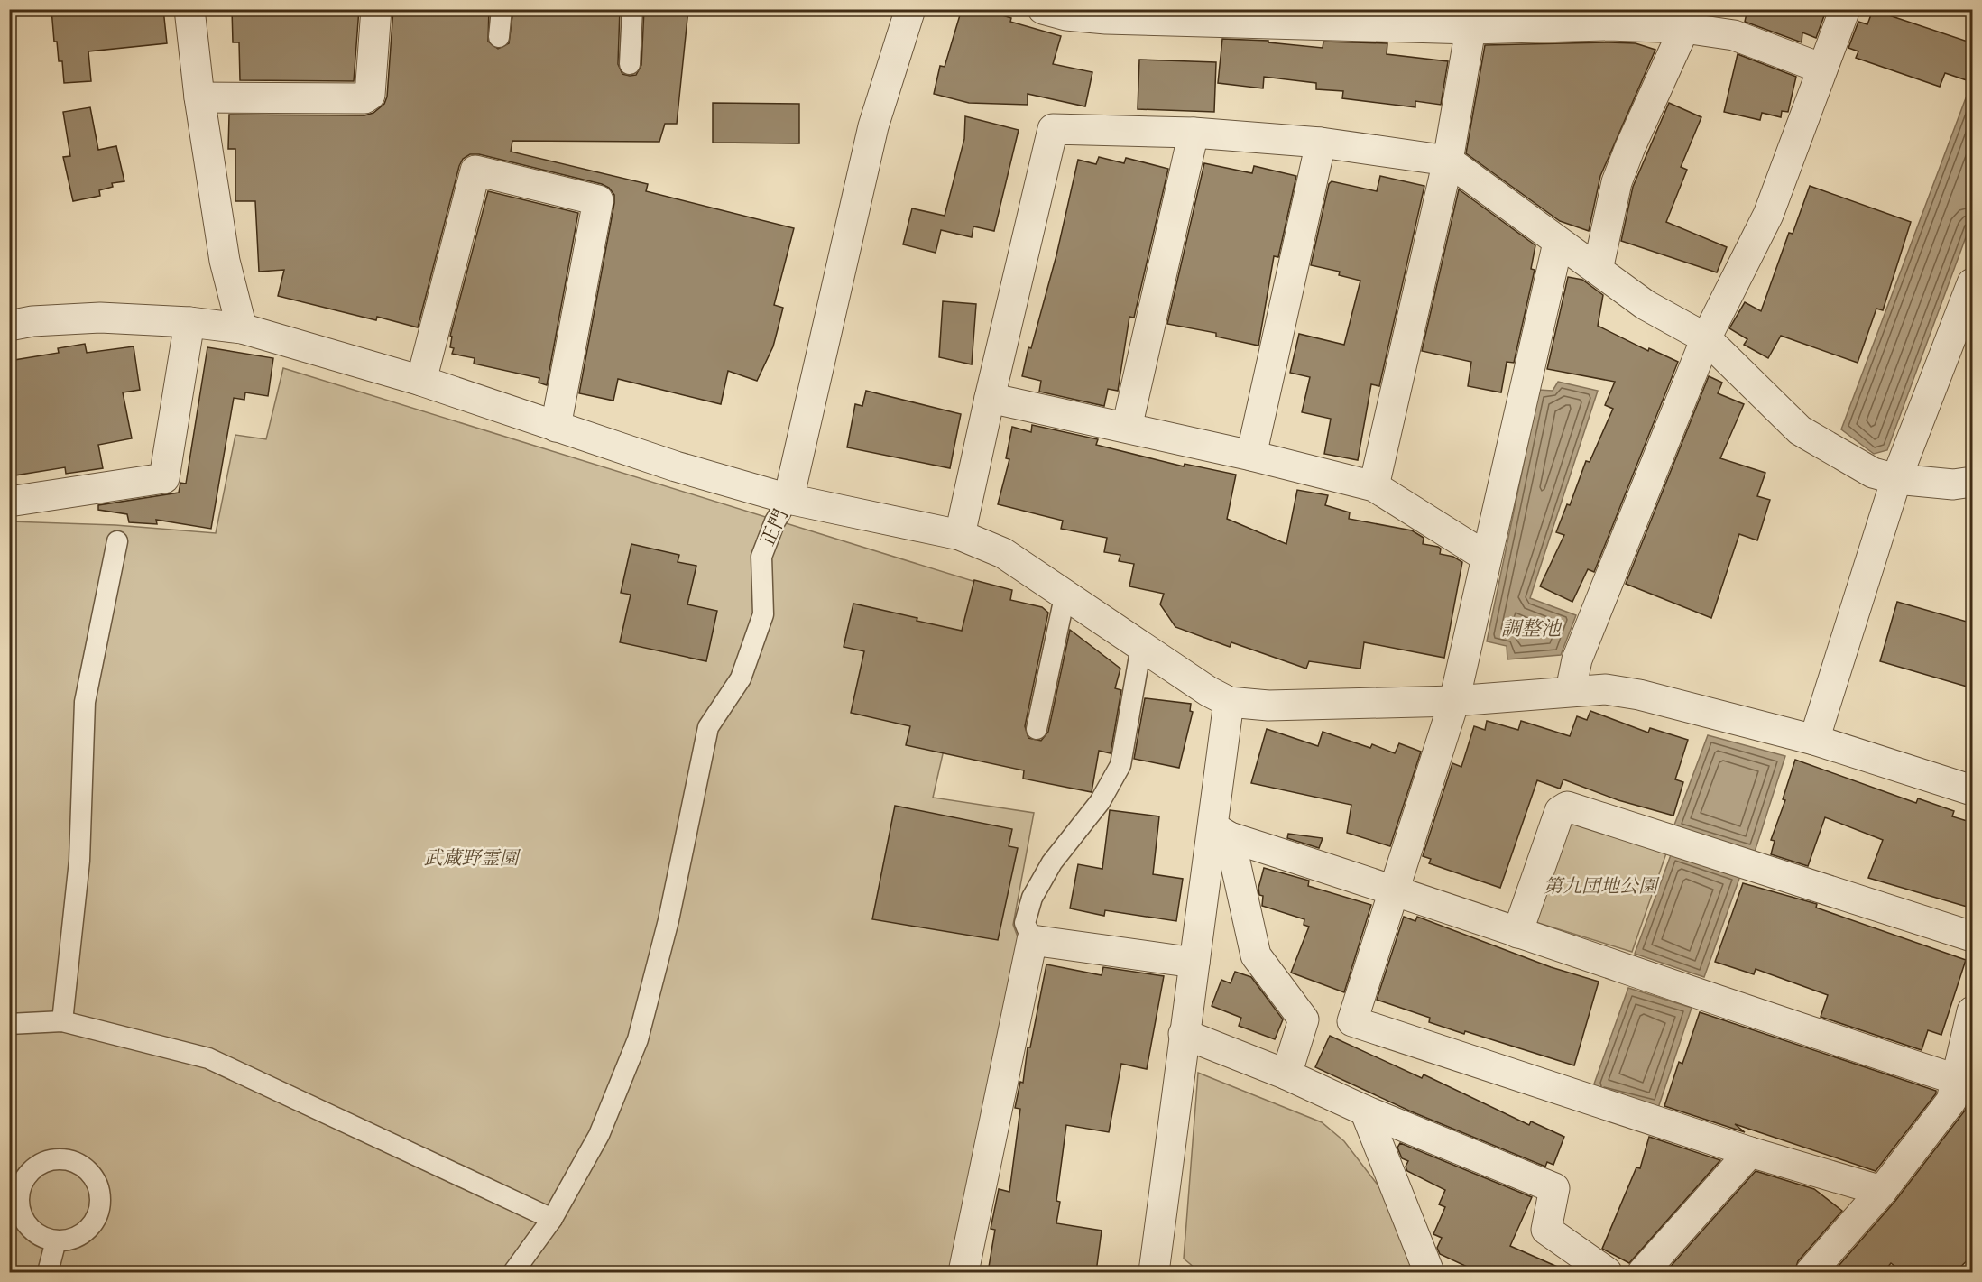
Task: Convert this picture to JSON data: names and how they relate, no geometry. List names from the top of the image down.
{
  "streets": {
    "lane": ["正門"]
  },
  "water": ["調整池"],
  "parks": ["武蔵野霊園", "第九団地公園"]
}
